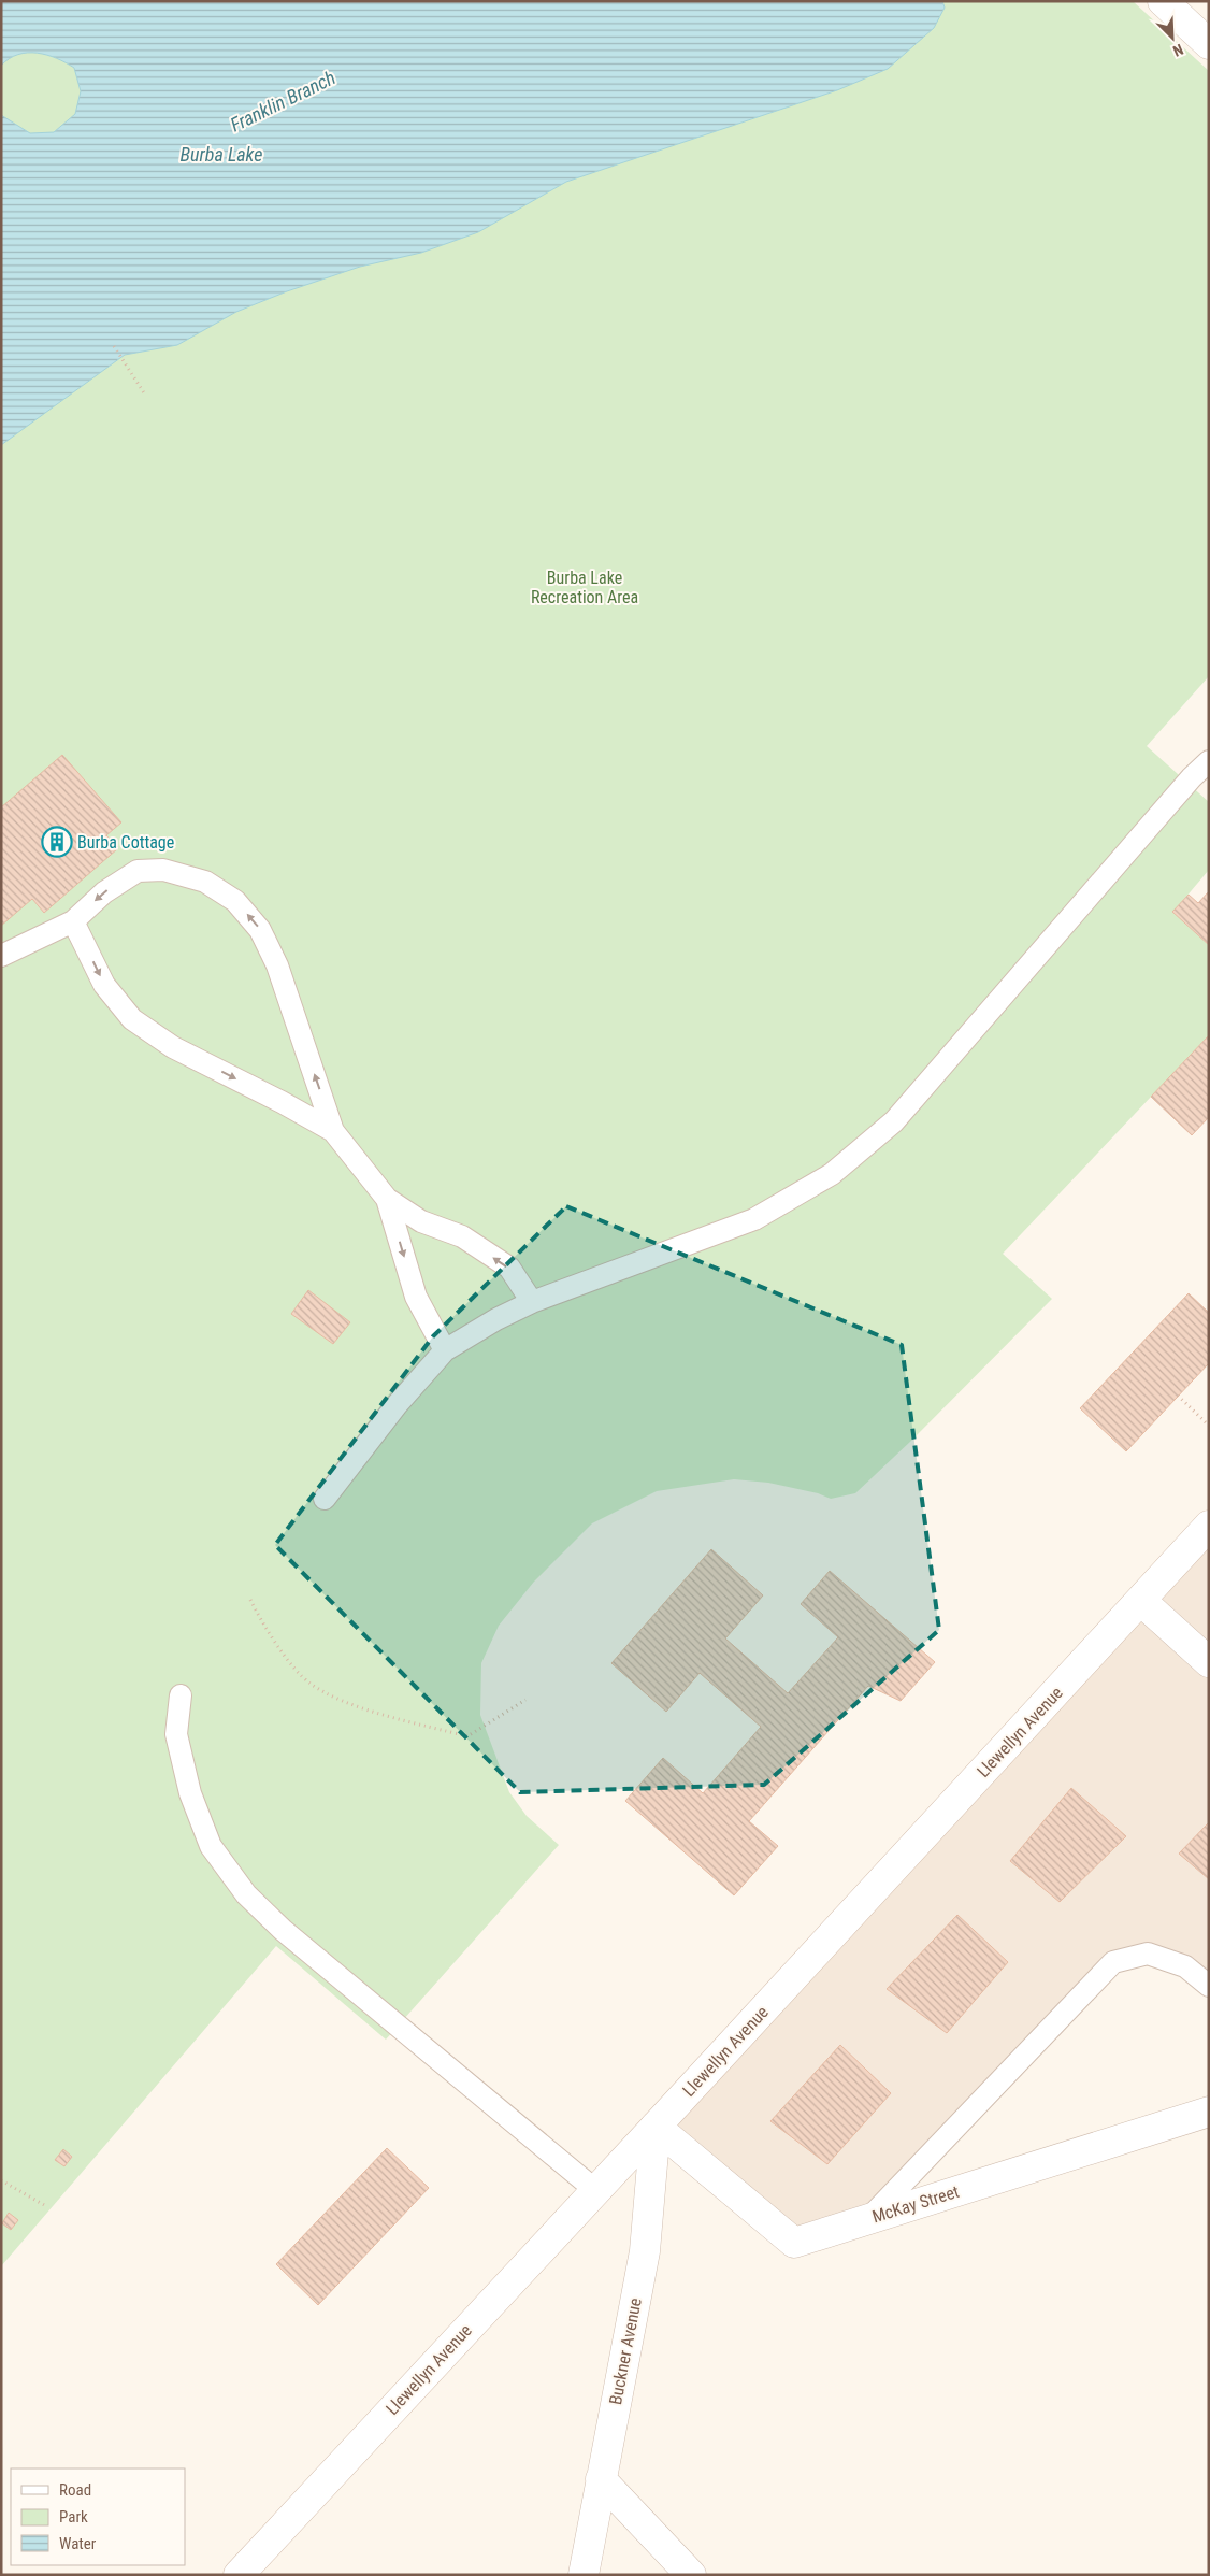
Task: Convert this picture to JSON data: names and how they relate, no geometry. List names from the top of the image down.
{
  "streets": {
    "street": ["Llewellyn Avenue", "McKay Street", "Buckner Avenue"]
  },
  "crossings": [
    ["Llewellyn Avenue", "McKay Street"],
    ["Llewellyn Avenue", "Buckner Avenue"],
    ["McKay Street", "Buckner Avenue"]
  ],
  "water": ["Franklin Branch", "Burba Lake"],
  "parks": ["Burba Lake Recreation Area"],
  "places": {
    "building": ["Burba Cottage"]
  },
  "legend": ["Road", "Park", "Water"],
  "north": "bottom right"
}
